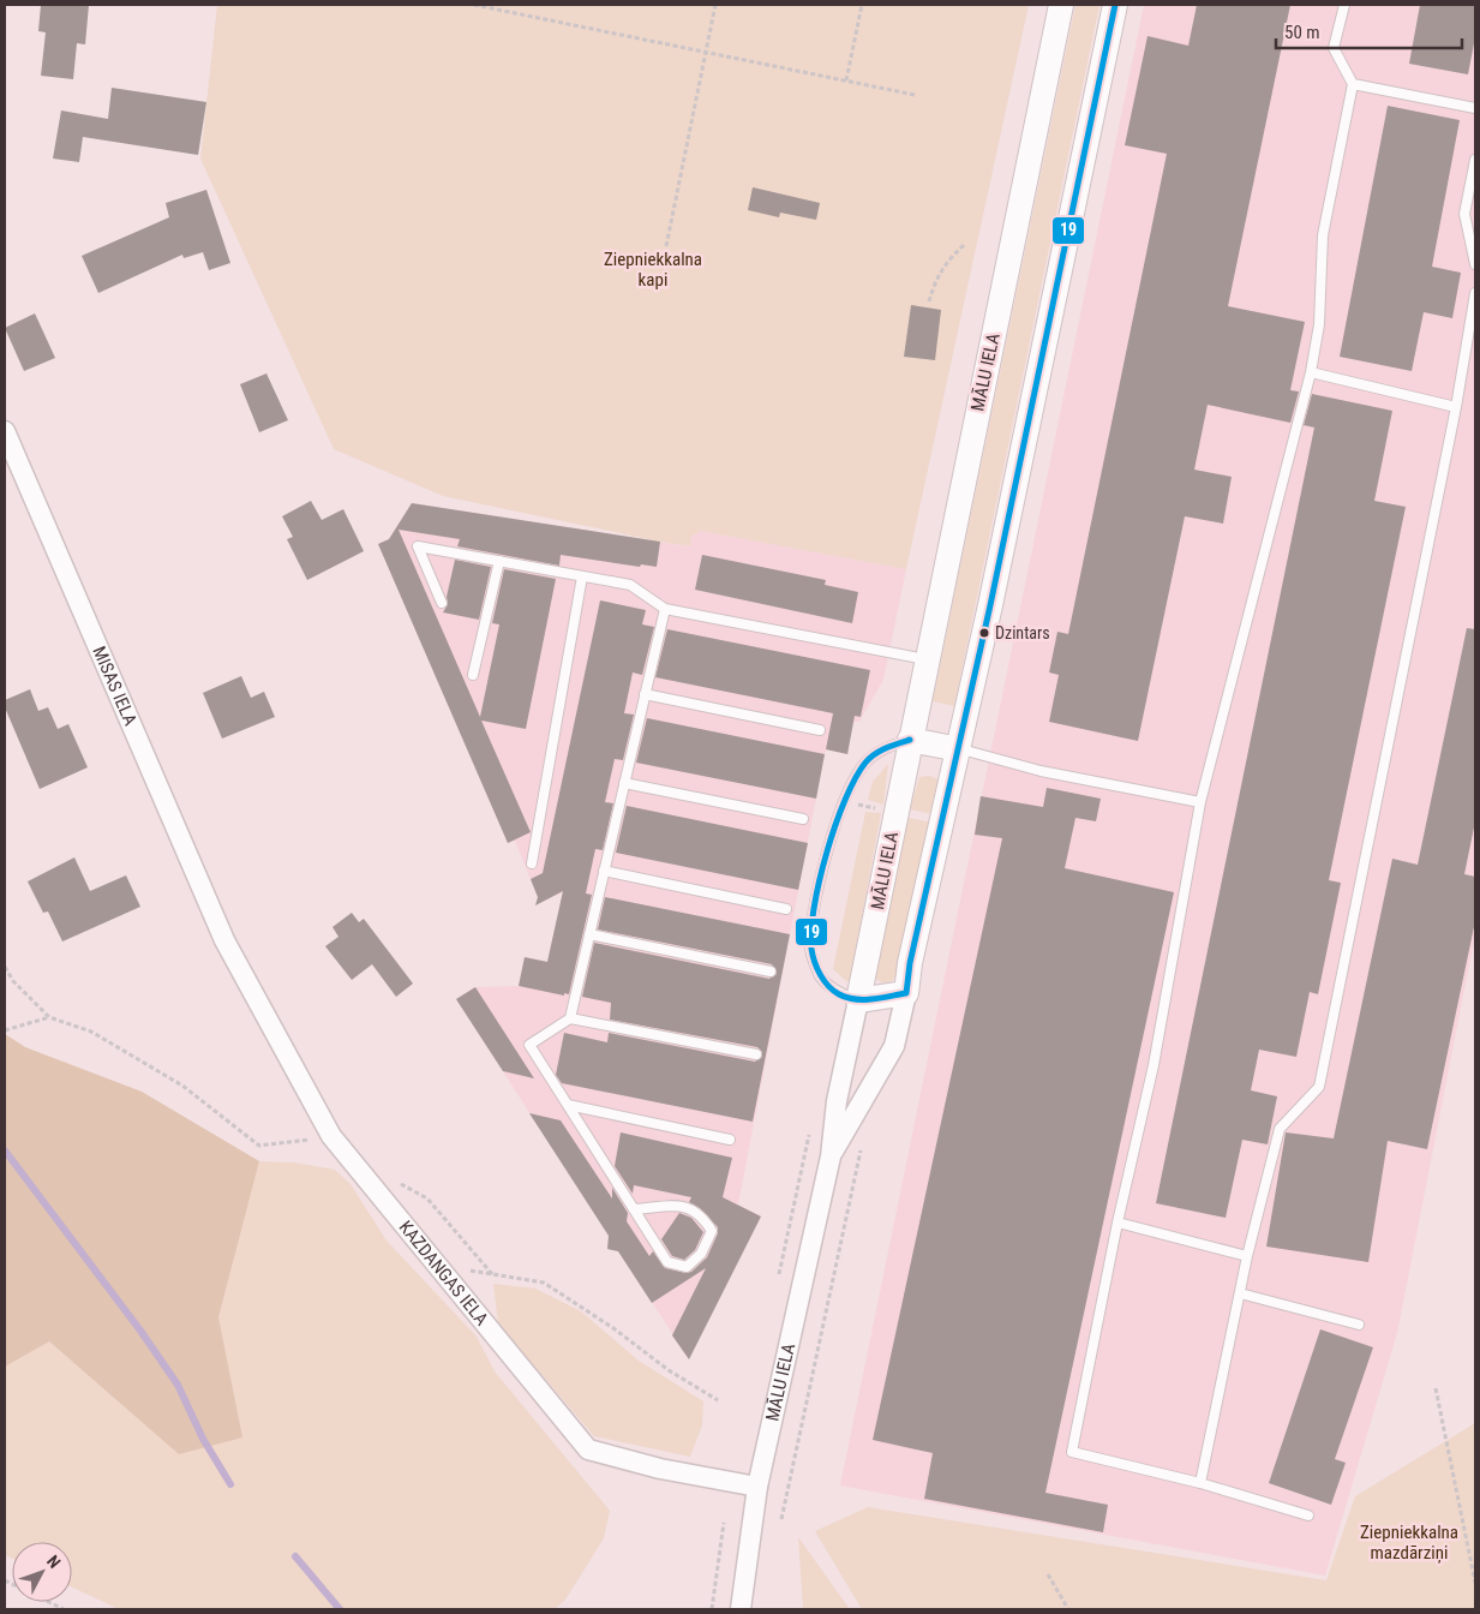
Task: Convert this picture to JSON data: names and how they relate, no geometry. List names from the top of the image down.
{
  "streets": {
    "street": ["MĀLU IELA", "MISAS IELA", "KAZDANGAS IELA"]
  },
  "crossings": [
    ["MĀLU IELA", "KAZDANGAS IELA"],
    ["MISAS IELA", "KAZDANGAS IELA"]
  ],
  "parks": ["Ziepniekkalna kapi", "Ziepniekkalna mazdārziņi"],
  "places": ["Dzintars"],
  "lines": ["transit line 19"],
  "scale_bar": "50 m",
  "north": "top right"
}
